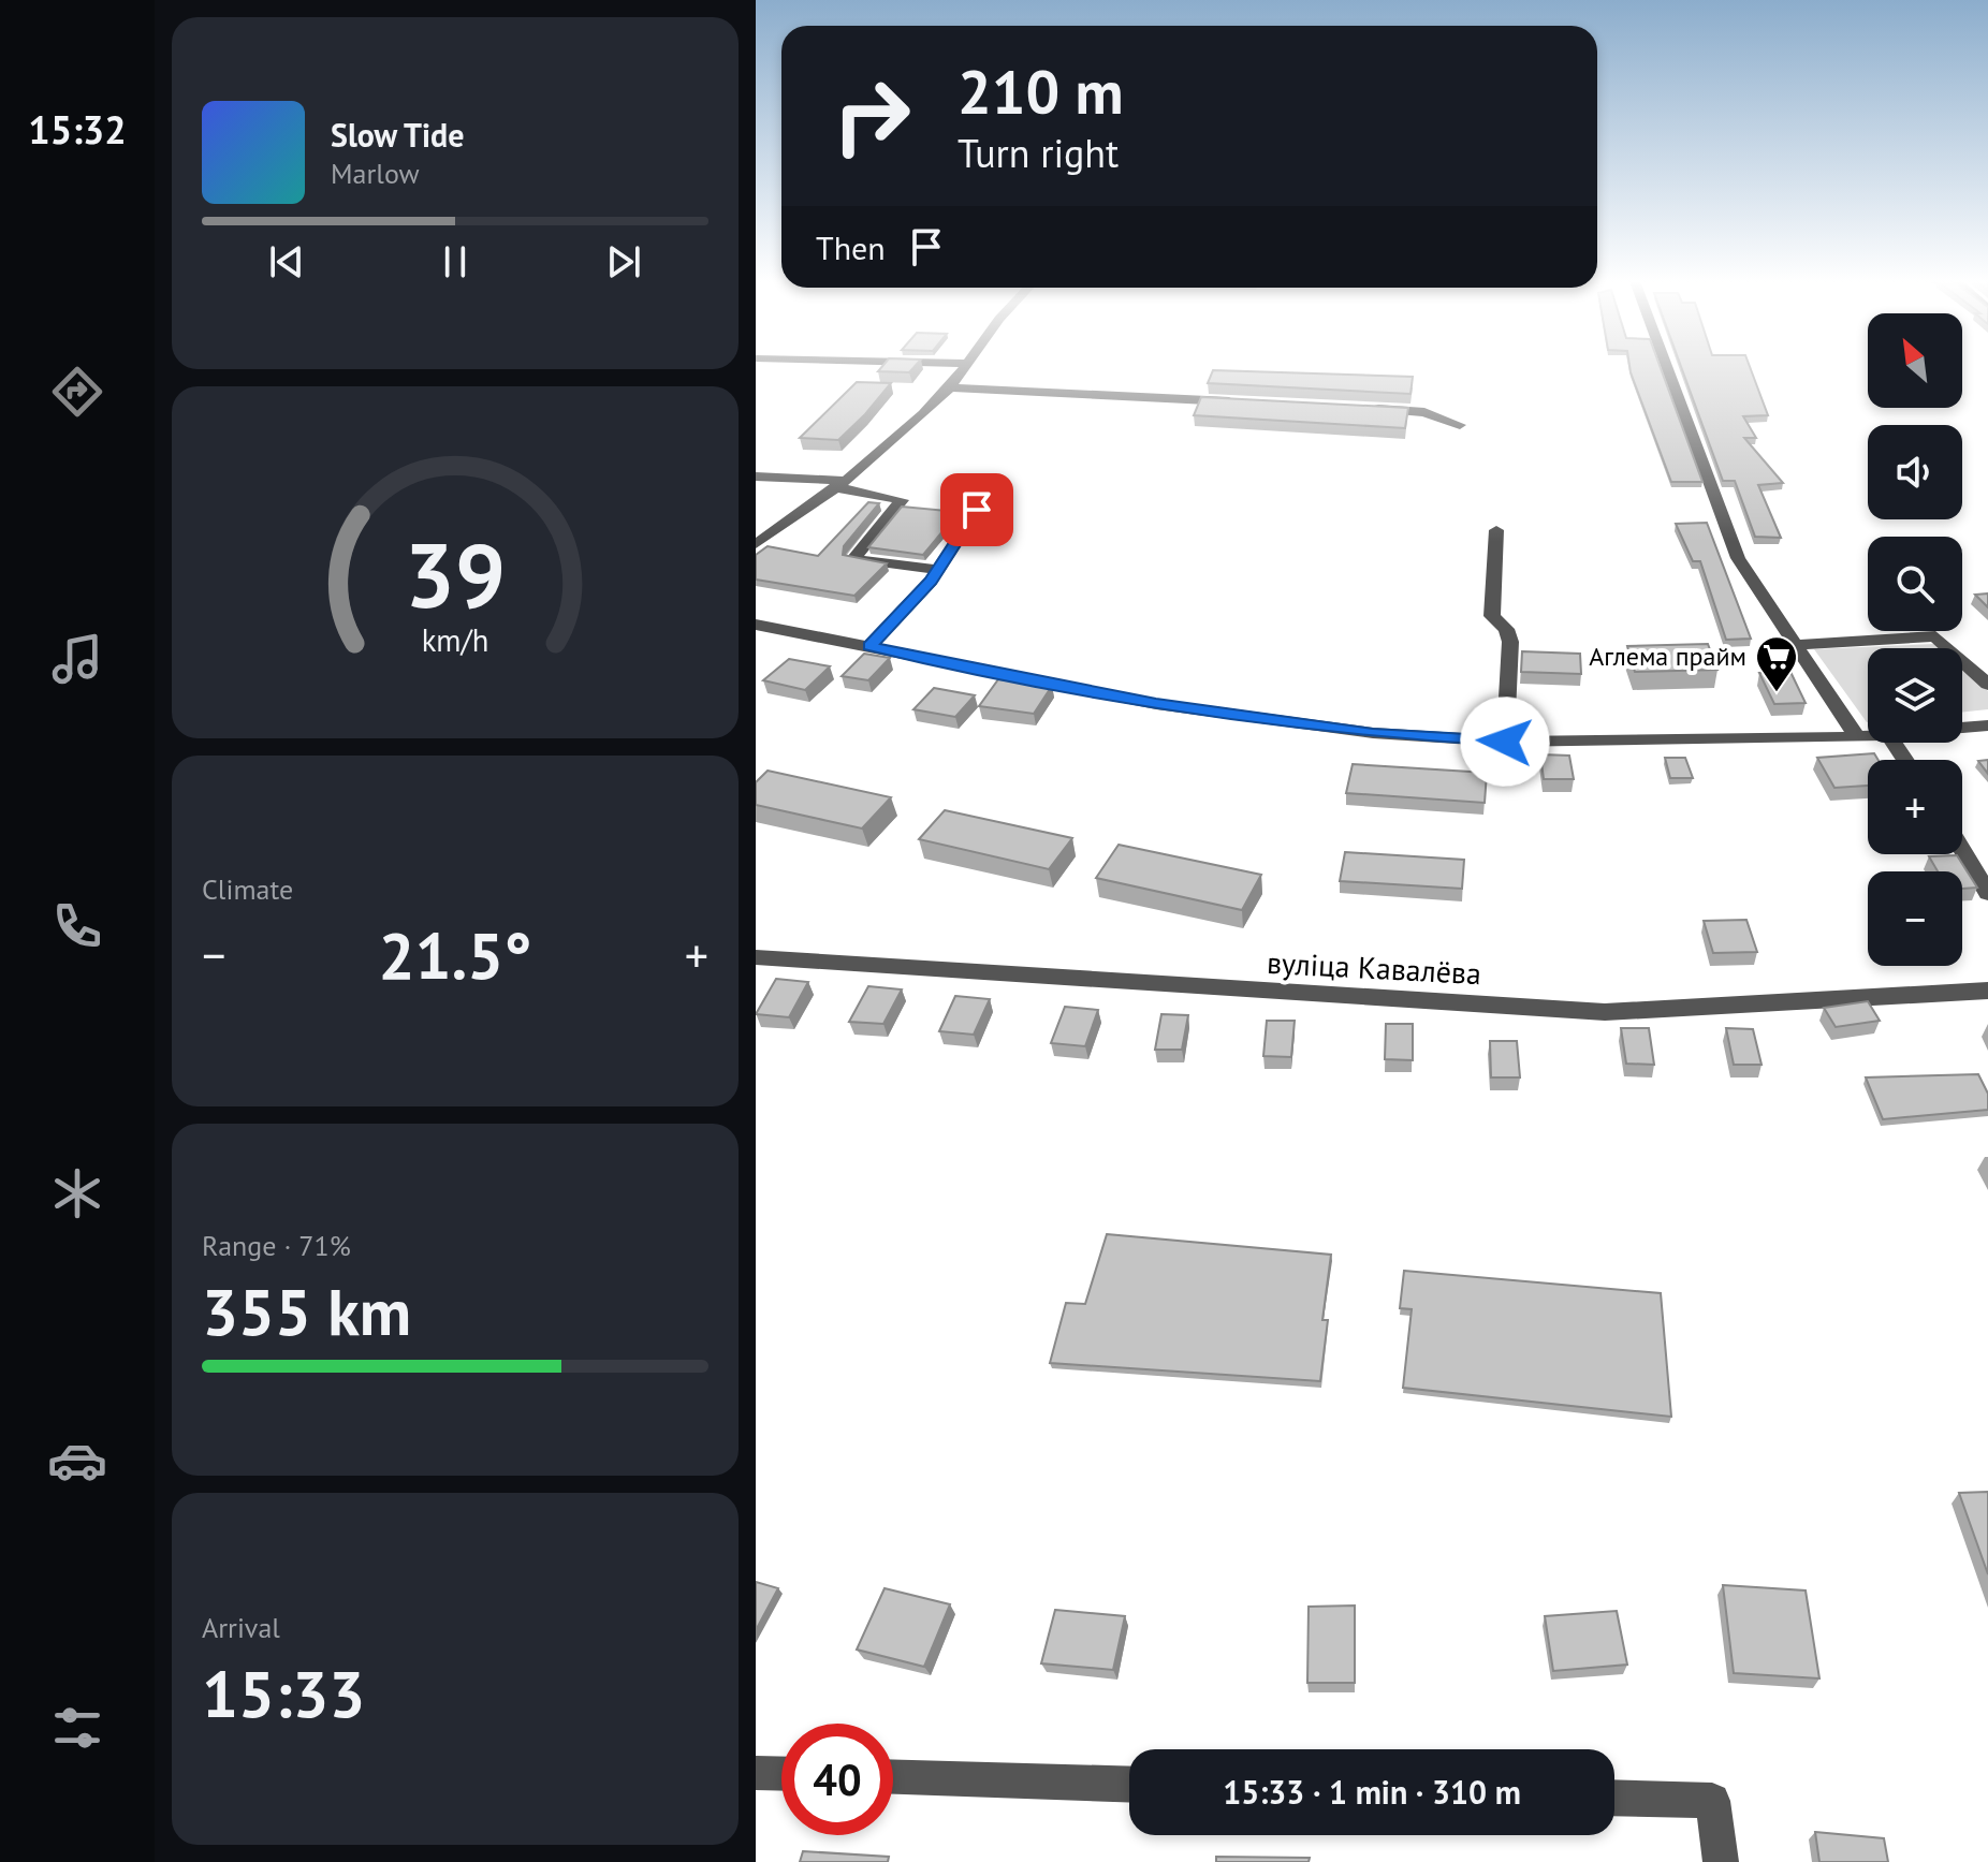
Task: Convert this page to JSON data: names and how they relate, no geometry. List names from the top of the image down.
{
  "streets": {
    "street": ["вуліца Кавалёва"]
  },
  "places": {
    "supermarket": ["Аглема прайм"]
  },
  "north": "top left",
  "page": {
    "tabs": "15:32",
    "turn": ["210 m", "Turn right"],
    "song": ["Slow Tide", "Marlow"],
    "then": "Then",
    "map_buttons": ["+", "−"],
    "tile": [
      "Climate",
      ["Range · 71%", "355 km"],
      ["Arrival", "15:33"]
    ],
    "heat": ["−", "21.5°", "+"],
    "limit": "40",
    "trip": "15:33 · 1 min · 310 m",
    "gauge": ["39", "km/h"]
  }
}
